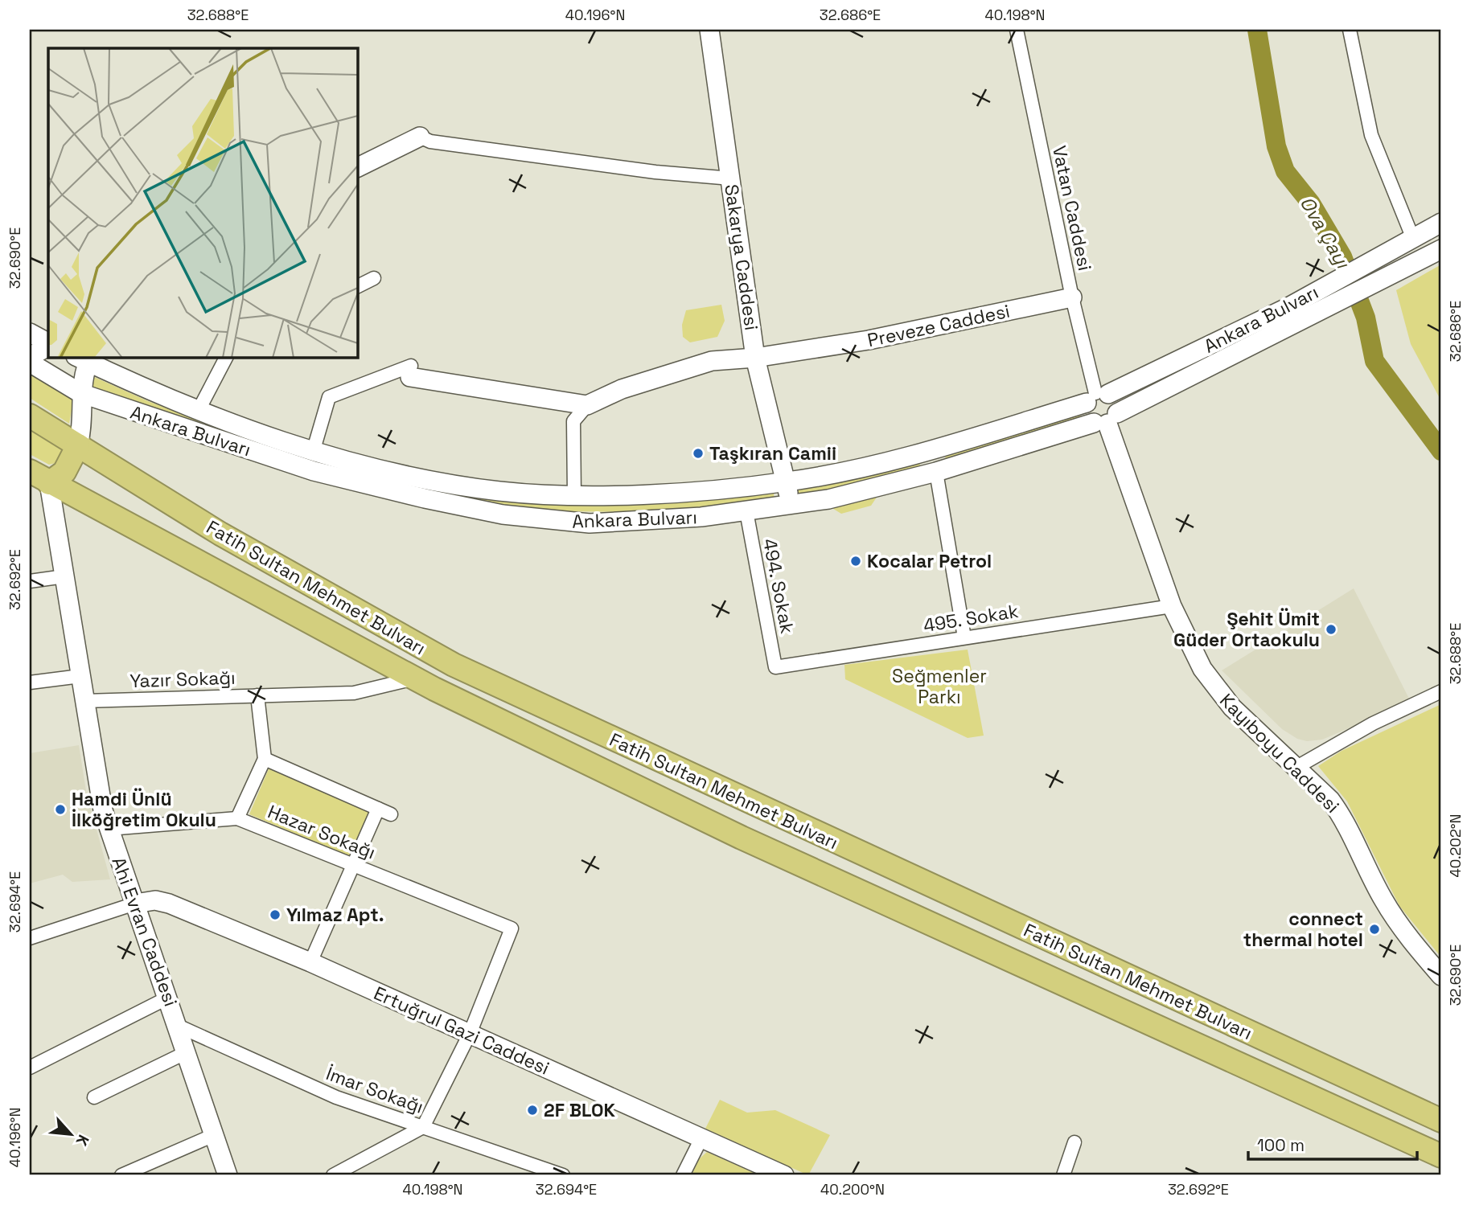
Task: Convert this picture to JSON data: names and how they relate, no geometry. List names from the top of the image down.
{
  "streets": {
    "highway": ["Fatih Sultan Mehmet Bulvarı"],
    "main road": [
      "Sakarya Caddesi",
      "Ankara Bulvarı",
      "Preveze Caddesi",
      "Kayıboyu Caddesi",
      "Ahi Evran Caddesi",
      "Ertuğrul Gazi Caddesi"
    ],
    "street": [
      "Vatan Caddesi",
      "494. Sokak",
      "495. Sokak",
      "Yazır Sokağı",
      "Hazar Sokağı",
      "İmar Sokağı"
    ]
  },
  "crossings": [
    ["Vatan Caddesi", "Ankara Bulvarı"],
    ["Vatan Caddesi", "Preveze Caddesi"],
    ["Sakarya Caddesi", "Ankara Bulvarı"],
    ["Sakarya Caddesi", "Preveze Caddesi"],
    ["Ankara Bulvarı", "494. Sokak"],
    ["Ankara Bulvarı", "Fatih Sultan Mehmet Bulvarı"],
    ["Ankara Bulvarı", "Kayıboyu Caddesi"],
    ["494. Sokak", "495. Sokak"],
    ["Fatih Sultan Mehmet Bulvarı", "Yazır Sokağı"],
    ["Fatih Sultan Mehmet Bulvarı", "Ahi Evran Caddesi"],
    ["495. Sokak", "Kayıboyu Caddesi"],
    ["Yazır Sokağı", "Ahi Evran Caddesi"],
    ["Hazar Sokağı", "Ahi Evran Caddesi"],
    ["Hazar Sokağı", "Ertuğrul Gazi Caddesi"],
    ["Ahi Evran Caddesi", "Ertuğrul Gazi Caddesi"],
    ["Ahi Evran Caddesi", "İmar Sokağı"]
  ],
  "water": ["Ova Çayı"],
  "parks": ["Seğmenler Parkı"],
  "places": [
    "Taşkıran Camii",
    "Kocalar Petrol",
    "Şehit Ümit Güder Ortaokulu",
    "Hamdi Ünlü İlköğretim Okulu",
    "Yılmaz Apt.",
    "connect thermal hotel",
    "2F BLOK"
  ],
  "scale_bar": "100 m",
  "north": "bottom right",
  "coordinates": [
    "32.688°E",
    "40.196°N",
    "32.686°E",
    "40.198°N",
    "32.690°E",
    "32.692°E",
    "40.202°N",
    "32.694°E",
    "40.200°N"
  ]
}
